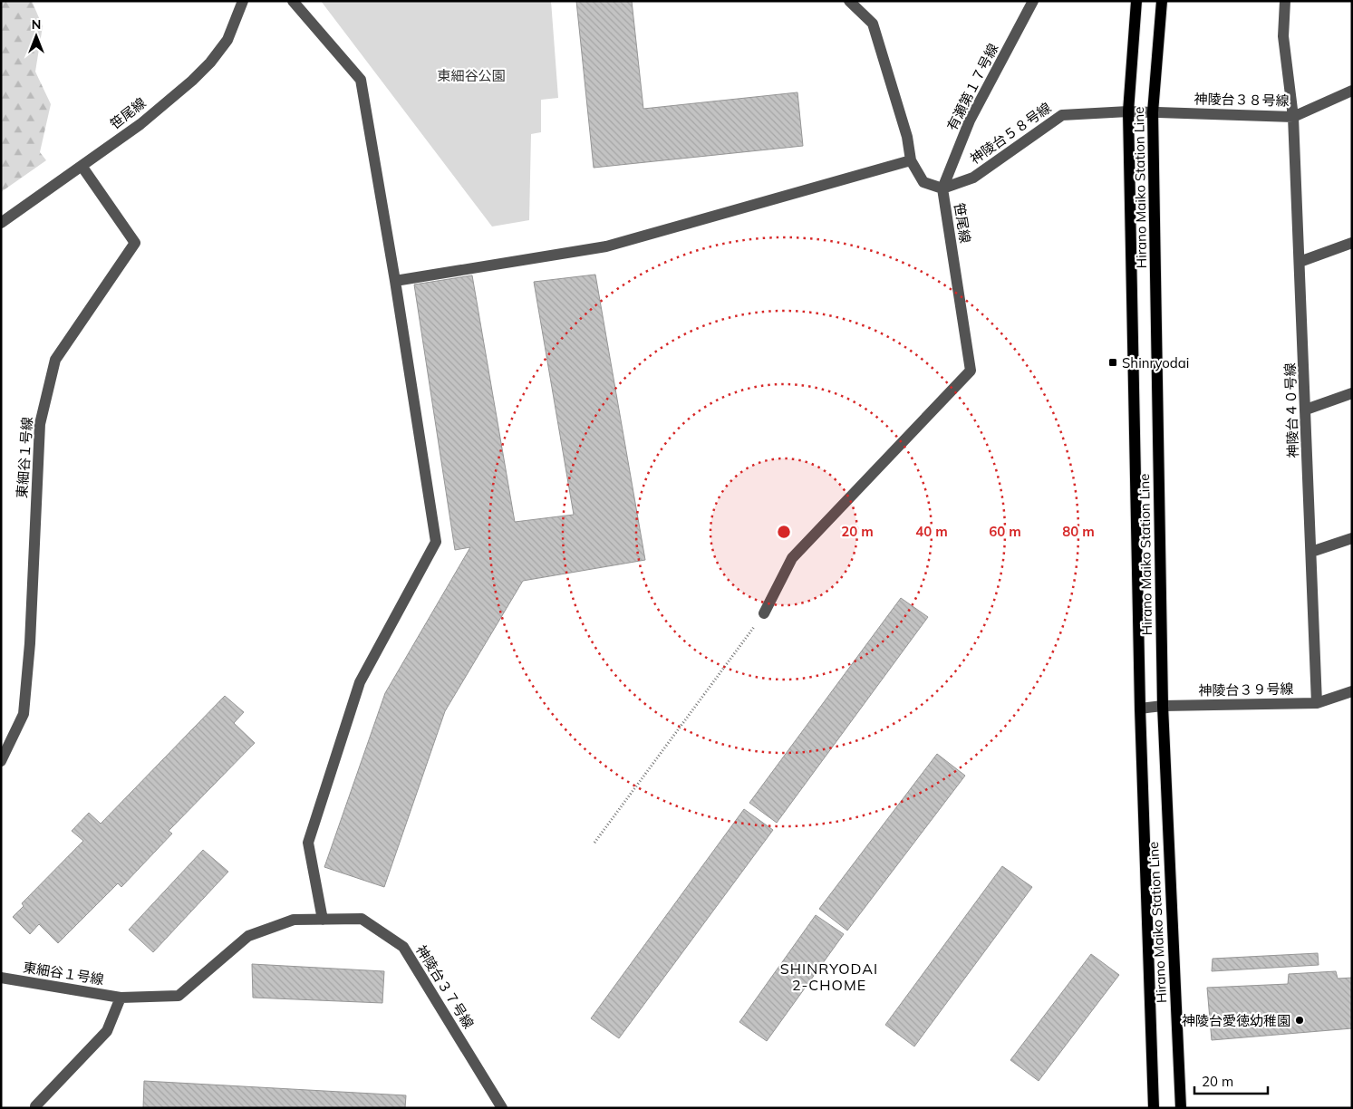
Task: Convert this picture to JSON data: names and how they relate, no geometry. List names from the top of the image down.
{
  "streets": {
    "main road": ["Hirano Maiko Station Line"],
    "street": [
      "有瀬第１７号線",
      "神陵台３８号線",
      "笹尾線",
      "神陵台５８号線",
      "神陵台４０号線",
      "東細谷１号線",
      "神陵台３９号線",
      "神陵台３７号線"
    ]
  },
  "crossings": [
    ["有瀬第１７号線", "笹尾線"],
    ["有瀬第１７号線", "神陵台５８号線"],
    ["神陵台３８号線", "神陵台５８号線"],
    ["神陵台３８号線", "Hirano Maiko Station Line"],
    ["神陵台３８号線", "神陵台４０号線"],
    ["笹尾線", "神陵台５８号線"],
    ["笹尾線", "東細谷１号線"],
    ["神陵台５８号線", "Hirano Maiko Station Line"],
    ["Hirano Maiko Station Line", "神陵台３９号線"],
    ["神陵台４０号線", "神陵台３９号線"],
    ["東細谷１号線", "神陵台３７号線"]
  ],
  "districts": ["SHINRYODAI 2-CHOME"],
  "parks": ["東細谷公園"],
  "places": {
    "transit": ["Shinryodai"],
    "other": ["神陵台愛徳幼稚園"]
  },
  "scale_bar": "20 m",
  "north": "top",
  "rings": [
    "20 m",
    "40 m",
    "60 m",
    "80 m"
  ]
}
